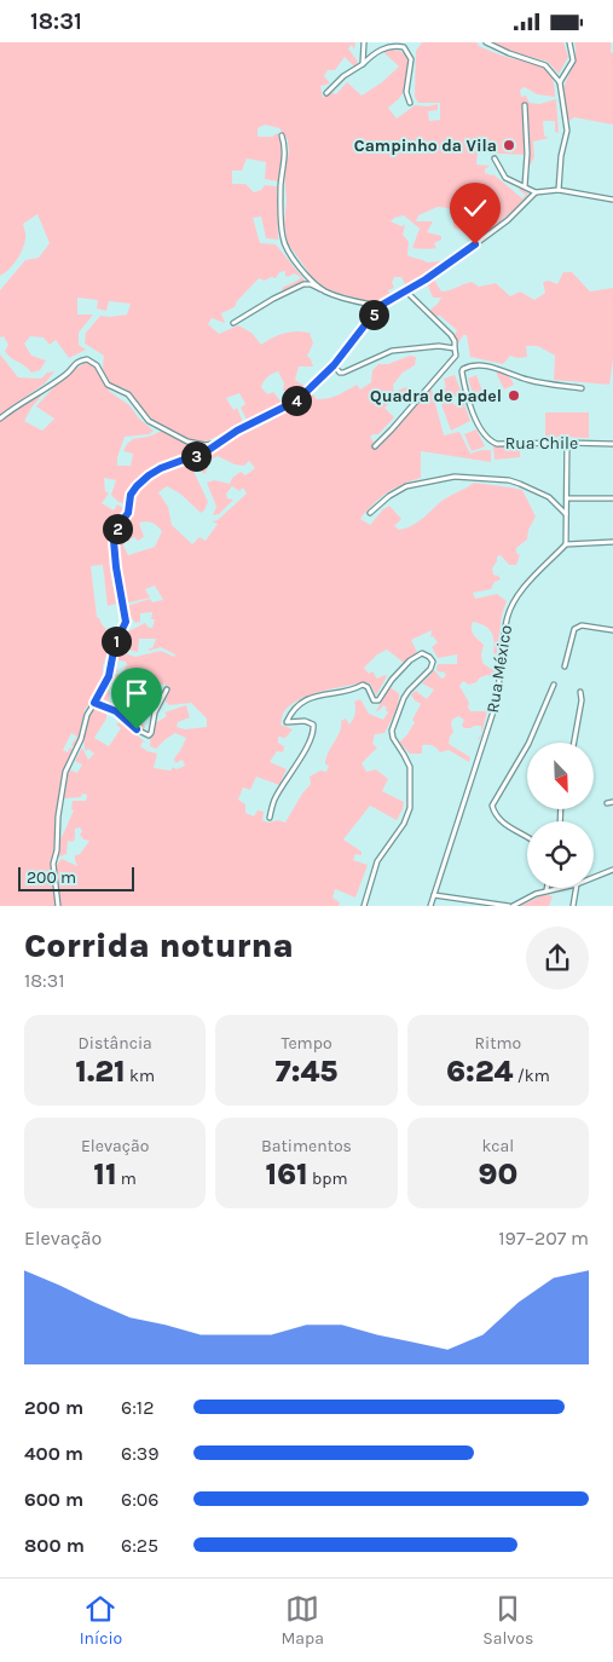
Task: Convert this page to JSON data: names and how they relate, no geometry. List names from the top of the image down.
{
  "streets": {
    "street": ["Rua Chile", "Rua México"]
  },
  "places": ["Campinho da Vila", "Quadra de padel"],
  "scale_bar": "200 m",
  "north": "bottom right",
  "page": {
    "status": "18:31",
    "pins": [
      "5",
      "4",
      "3",
      "2",
      "1"
    ],
    "scale": "200 m",
    "heading": ["Corrida noturna", "18:31"],
    "stats": [
      ["Distância", "1.21 km"],
      ["Tempo", "7:45"],
      ["Ritmo", "6:24 /km"],
      ["Elevação", "11 m"],
      ["Batimentos", "161 bpm"],
      ["kcal", "90"]
    ],
    "chart": ["Elevação", "197–207 m"],
    "list": [
      {
        "name": "200 m",
        "note": "6:12"
      },
      {
        "name": "400 m",
        "note": "6:39"
      },
      {
        "name": "600 m",
        "note": "6:06"
      },
      {
        "name": "800 m",
        "note": "6:25"
      }
    ],
    "tabs": ["Início", "Mapa", "Salvos"]
  }
}
